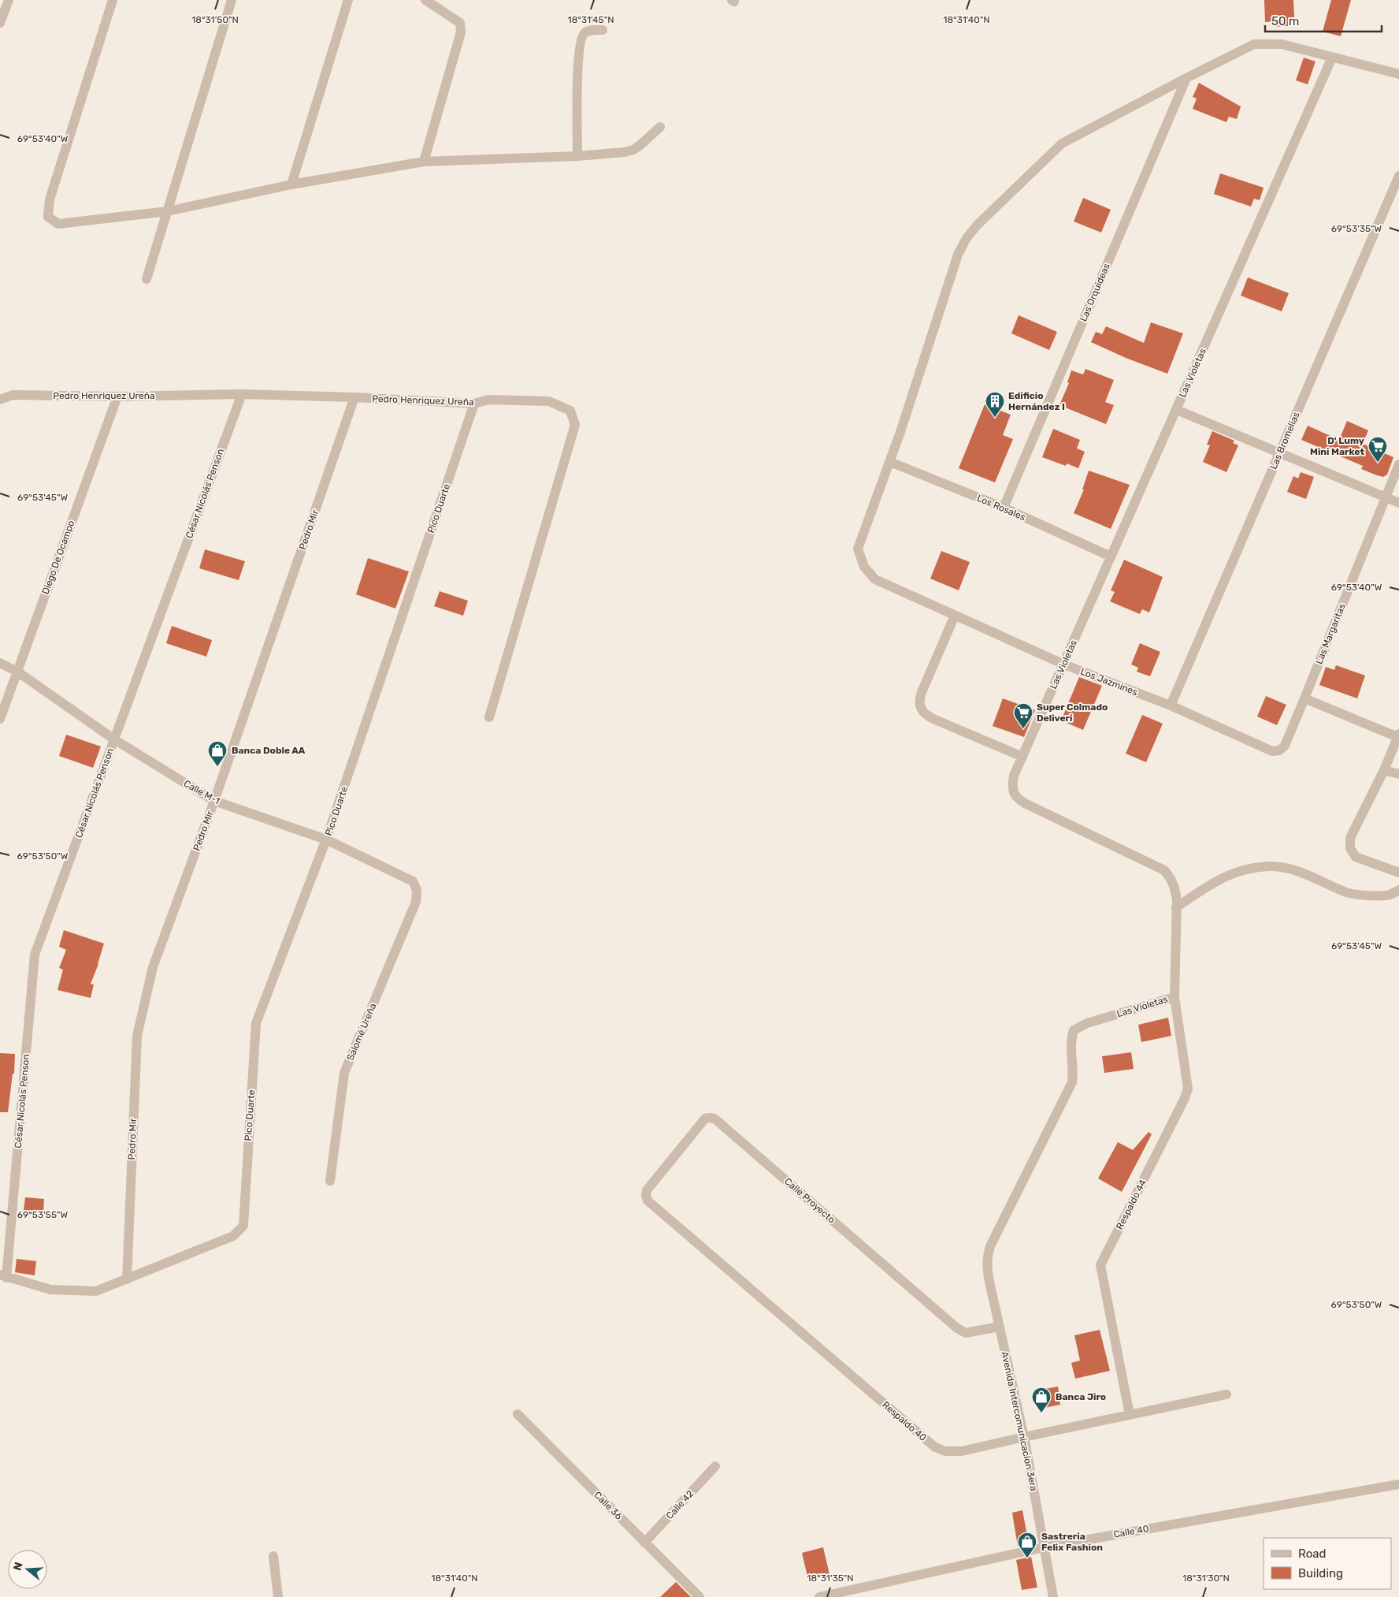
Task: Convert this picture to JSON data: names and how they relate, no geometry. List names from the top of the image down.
{
  "streets": {
    "street": [
      "Las Orquideas",
      "Las Violetas",
      "Pedro Henriquez Ureña",
      "Las Bromelias",
      "César Nicolás Penson",
      "Los Rosales",
      "Pico Duarte",
      "Pedro Mir",
      "Diego De Ocampo",
      "Las Margaritas",
      "Los Jazmines",
      "Calle M-1",
      "Salomé Ureña",
      "Calle Proyecto",
      "Respaldo 44",
      "Respaldo 40",
      "Avenida Intercomunicacion 3era",
      "Calle 42",
      "Calle 36",
      "Calle 40"
    ]
  },
  "crossings": [
    ["Las Orquideas", "Los Rosales"],
    ["Las Violetas", "Los Rosales"],
    ["Las Violetas", "Los Jazmines"],
    ["Las Violetas", "Respaldo 44"],
    ["Las Violetas", "Avenida Intercomunicacion 3era"],
    ["Pedro Henriquez Ureña", "César Nicolás Penson"],
    ["Pedro Henriquez Ureña", "Pico Duarte"],
    ["Pedro Henriquez Ureña", "Pedro Mir"],
    ["Pedro Henriquez Ureña", "Diego De Ocampo"],
    ["Las Bromelias", "Los Jazmines"],
    ["César Nicolás Penson", "Calle M-1"],
    ["Los Rosales", "Los Jazmines"],
    ["Pico Duarte", "Pedro Mir"],
    ["Pico Duarte", "Calle M-1"],
    ["Pedro Mir", "Calle M-1"],
    ["Diego De Ocampo", "Calle M-1"],
    ["Las Margaritas", "Los Jazmines"],
    ["Calle M-1", "Salomé Ureña"],
    ["Calle Proyecto", "Respaldo 40"],
    ["Calle Proyecto", "Avenida Intercomunicacion 3era"],
    ["Respaldo 44", "Respaldo 40"],
    ["Respaldo 40", "Avenida Intercomunicacion 3era"],
    ["Avenida Intercomunicacion 3era", "Calle 40"],
    ["Calle 42", "Calle 36"]
  ],
  "places": {
    "building": ["Edificio Hernández I"],
    "supermarket": ["D' Lumy Mini Market", "Super Colmado Deliveri"],
    "shop": ["Banca Doble AA", "Banca Jiro", "Sastreria Felix Fashion"]
  },
  "legend": ["Road", "Building"],
  "scale_bar": "50 m",
  "north": "left",
  "coordinates": [
    "18°31'50\"N",
    "18°31'45\"N",
    "18°31'40\"N",
    "69°53'40\"W",
    "69°53'35\"W",
    "69°53'45\"W",
    "69°53'50\"W",
    "69°53'55\"W",
    "18°31'35\"N",
    "18°31'30\"N"
  ]
}
